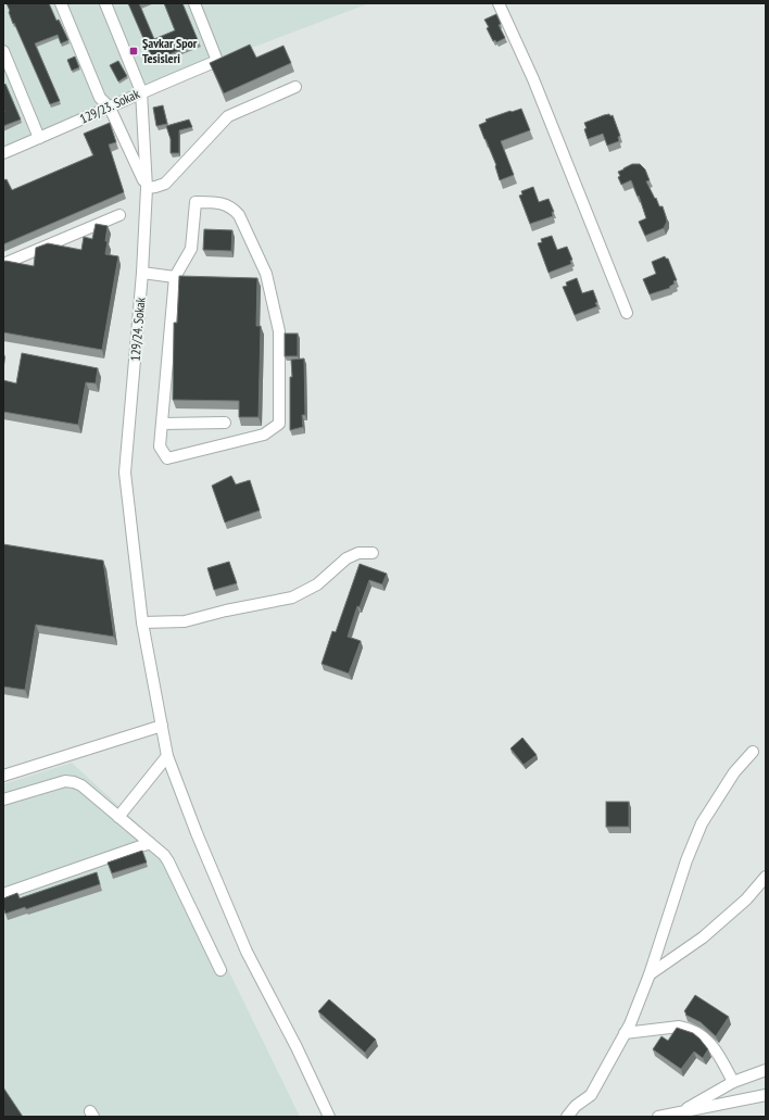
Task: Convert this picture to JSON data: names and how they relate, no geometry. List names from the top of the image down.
{
  "streets": {
    "street": ["129/23. Sokak", "129/24. Sokak"]
  },
  "crossings": [
    ["129/23. Sokak", "129/24. Sokak"]
  ],
  "places": {
    "transit": ["Şavkar Spor Tesisleri"]
  }
}
